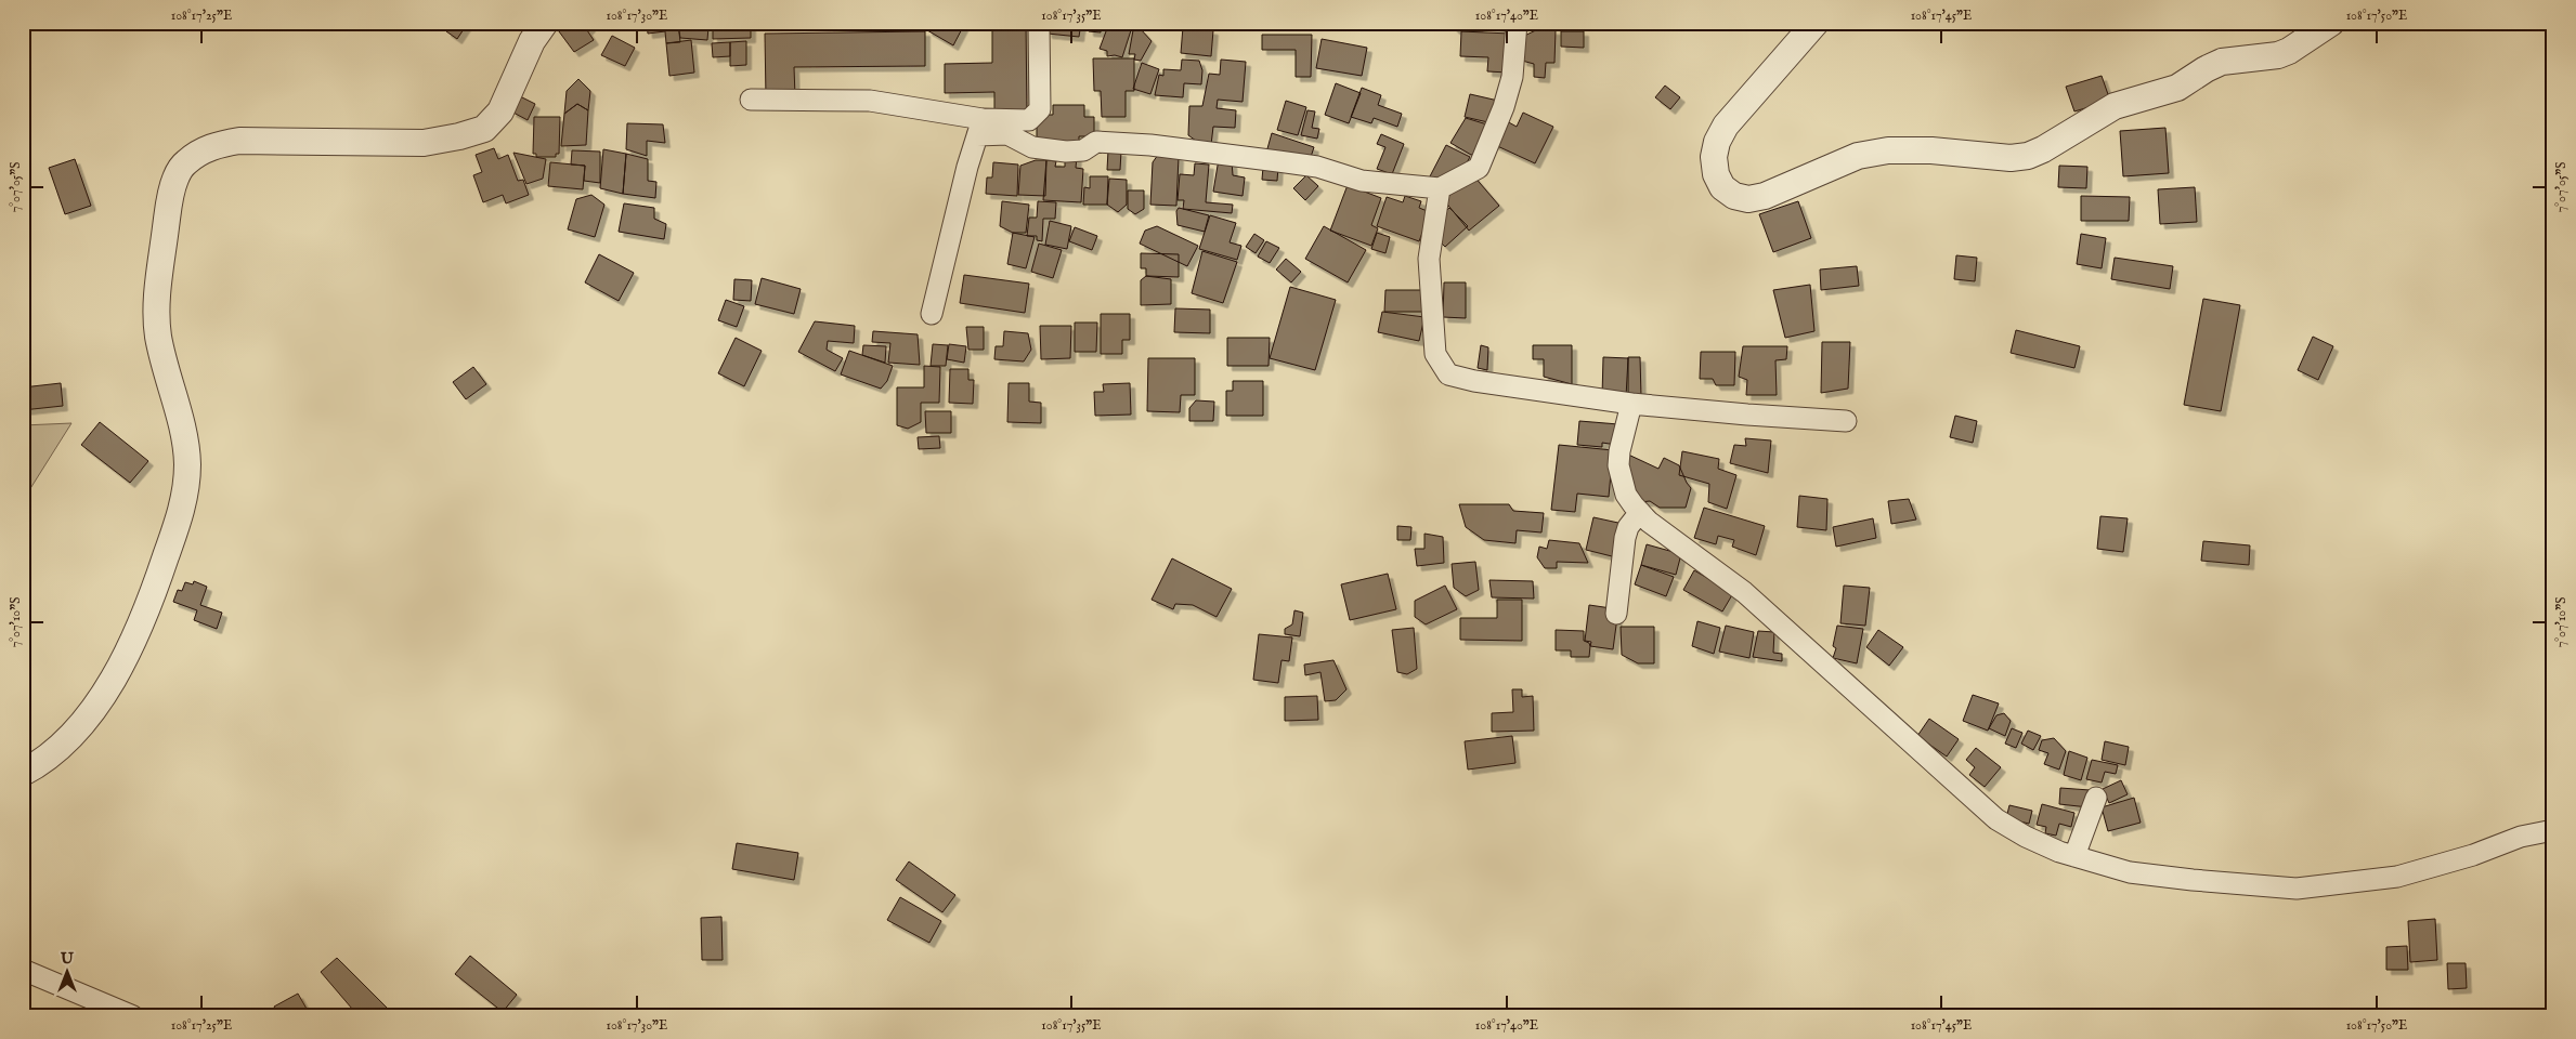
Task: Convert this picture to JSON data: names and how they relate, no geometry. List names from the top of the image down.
{
  "north": "top",
  "coordinates": [
    "108°17'25\"E",
    "108°17'30\"E",
    "108°17'35\"E",
    "108°17'40\"E",
    "108°17'45\"E",
    "108°17'50\"E",
    "7°07'05\"S",
    "7°07'10\"S"
  ]
}
